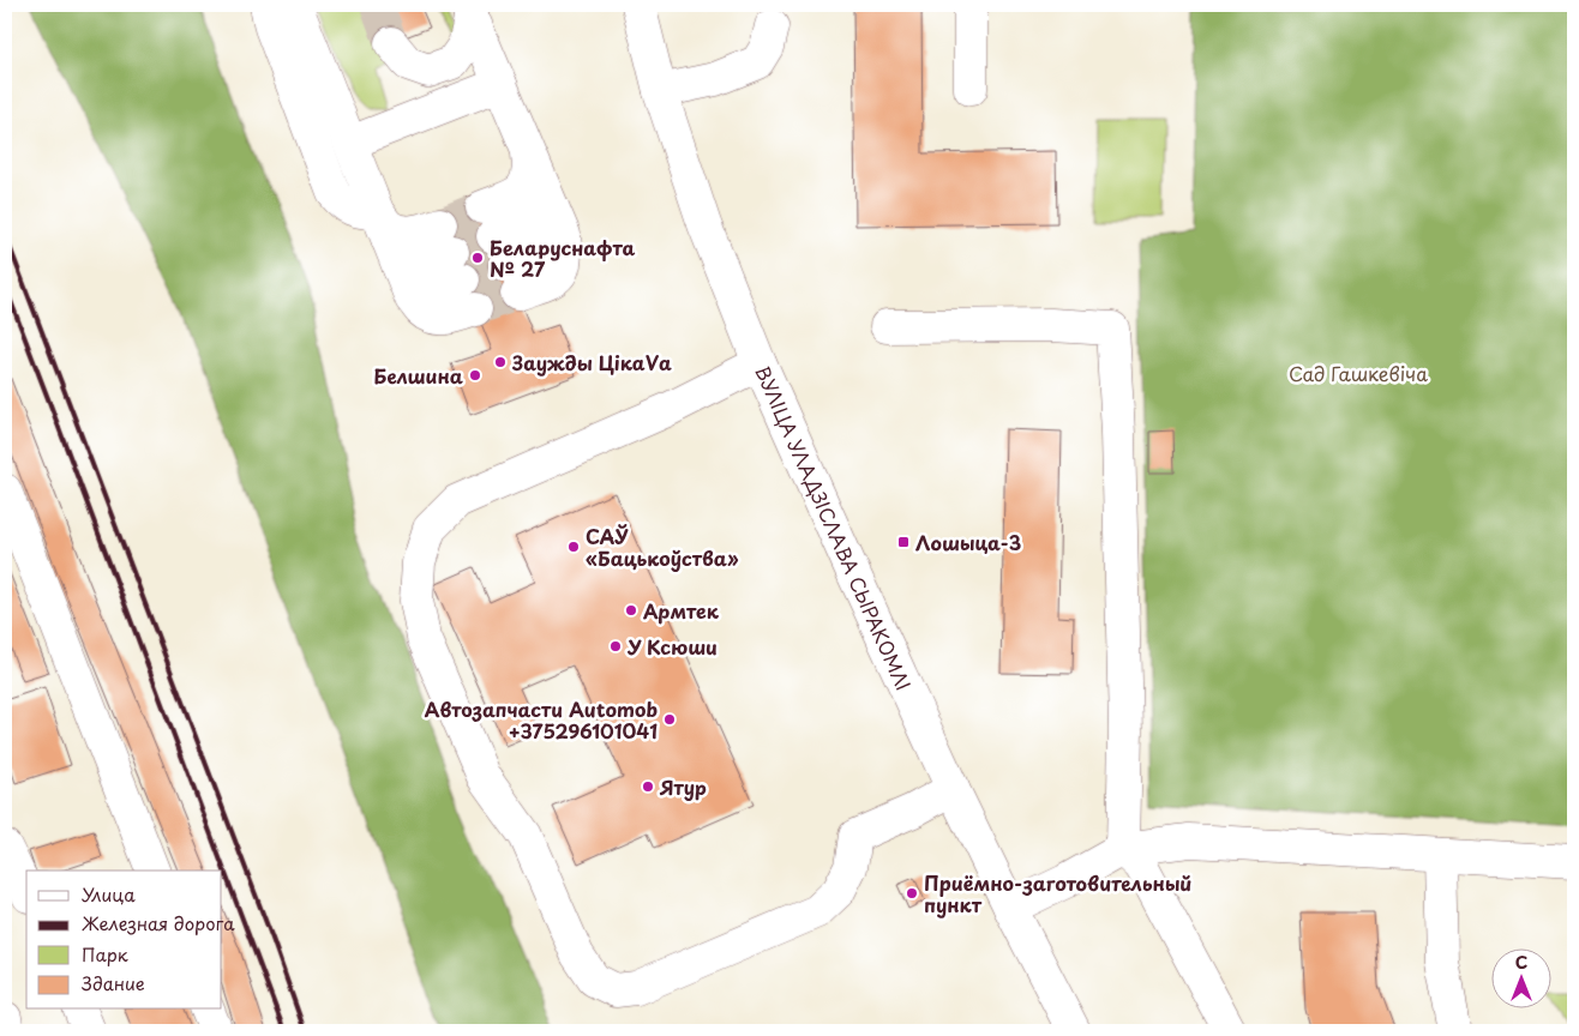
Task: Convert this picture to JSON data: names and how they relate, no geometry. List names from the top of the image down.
{
  "streets": {
    "street": ["ВУЛІЦА УЛАДЗІСЛАВА СЫРАКОМЛІ"]
  },
  "parks": ["Сад Гашкевіча"],
  "places": {
    "other": [
      "Беларуснафта № 27",
      "Заужды ЦікаVа",
      "Белшина",
      "САЎ «Бацькоўства»",
      "Армтек",
      "У Ксюши",
      "Автозапчасти Automob +375296101041",
      "Ятур",
      "Приёмно-заготовительный пункт"
    ],
    "transit": ["Лошыца-3"]
  },
  "legend": [
    "Улица",
    "Железная дорога",
    "Парк",
    "Здание"
  ],
  "north": "top"
}
